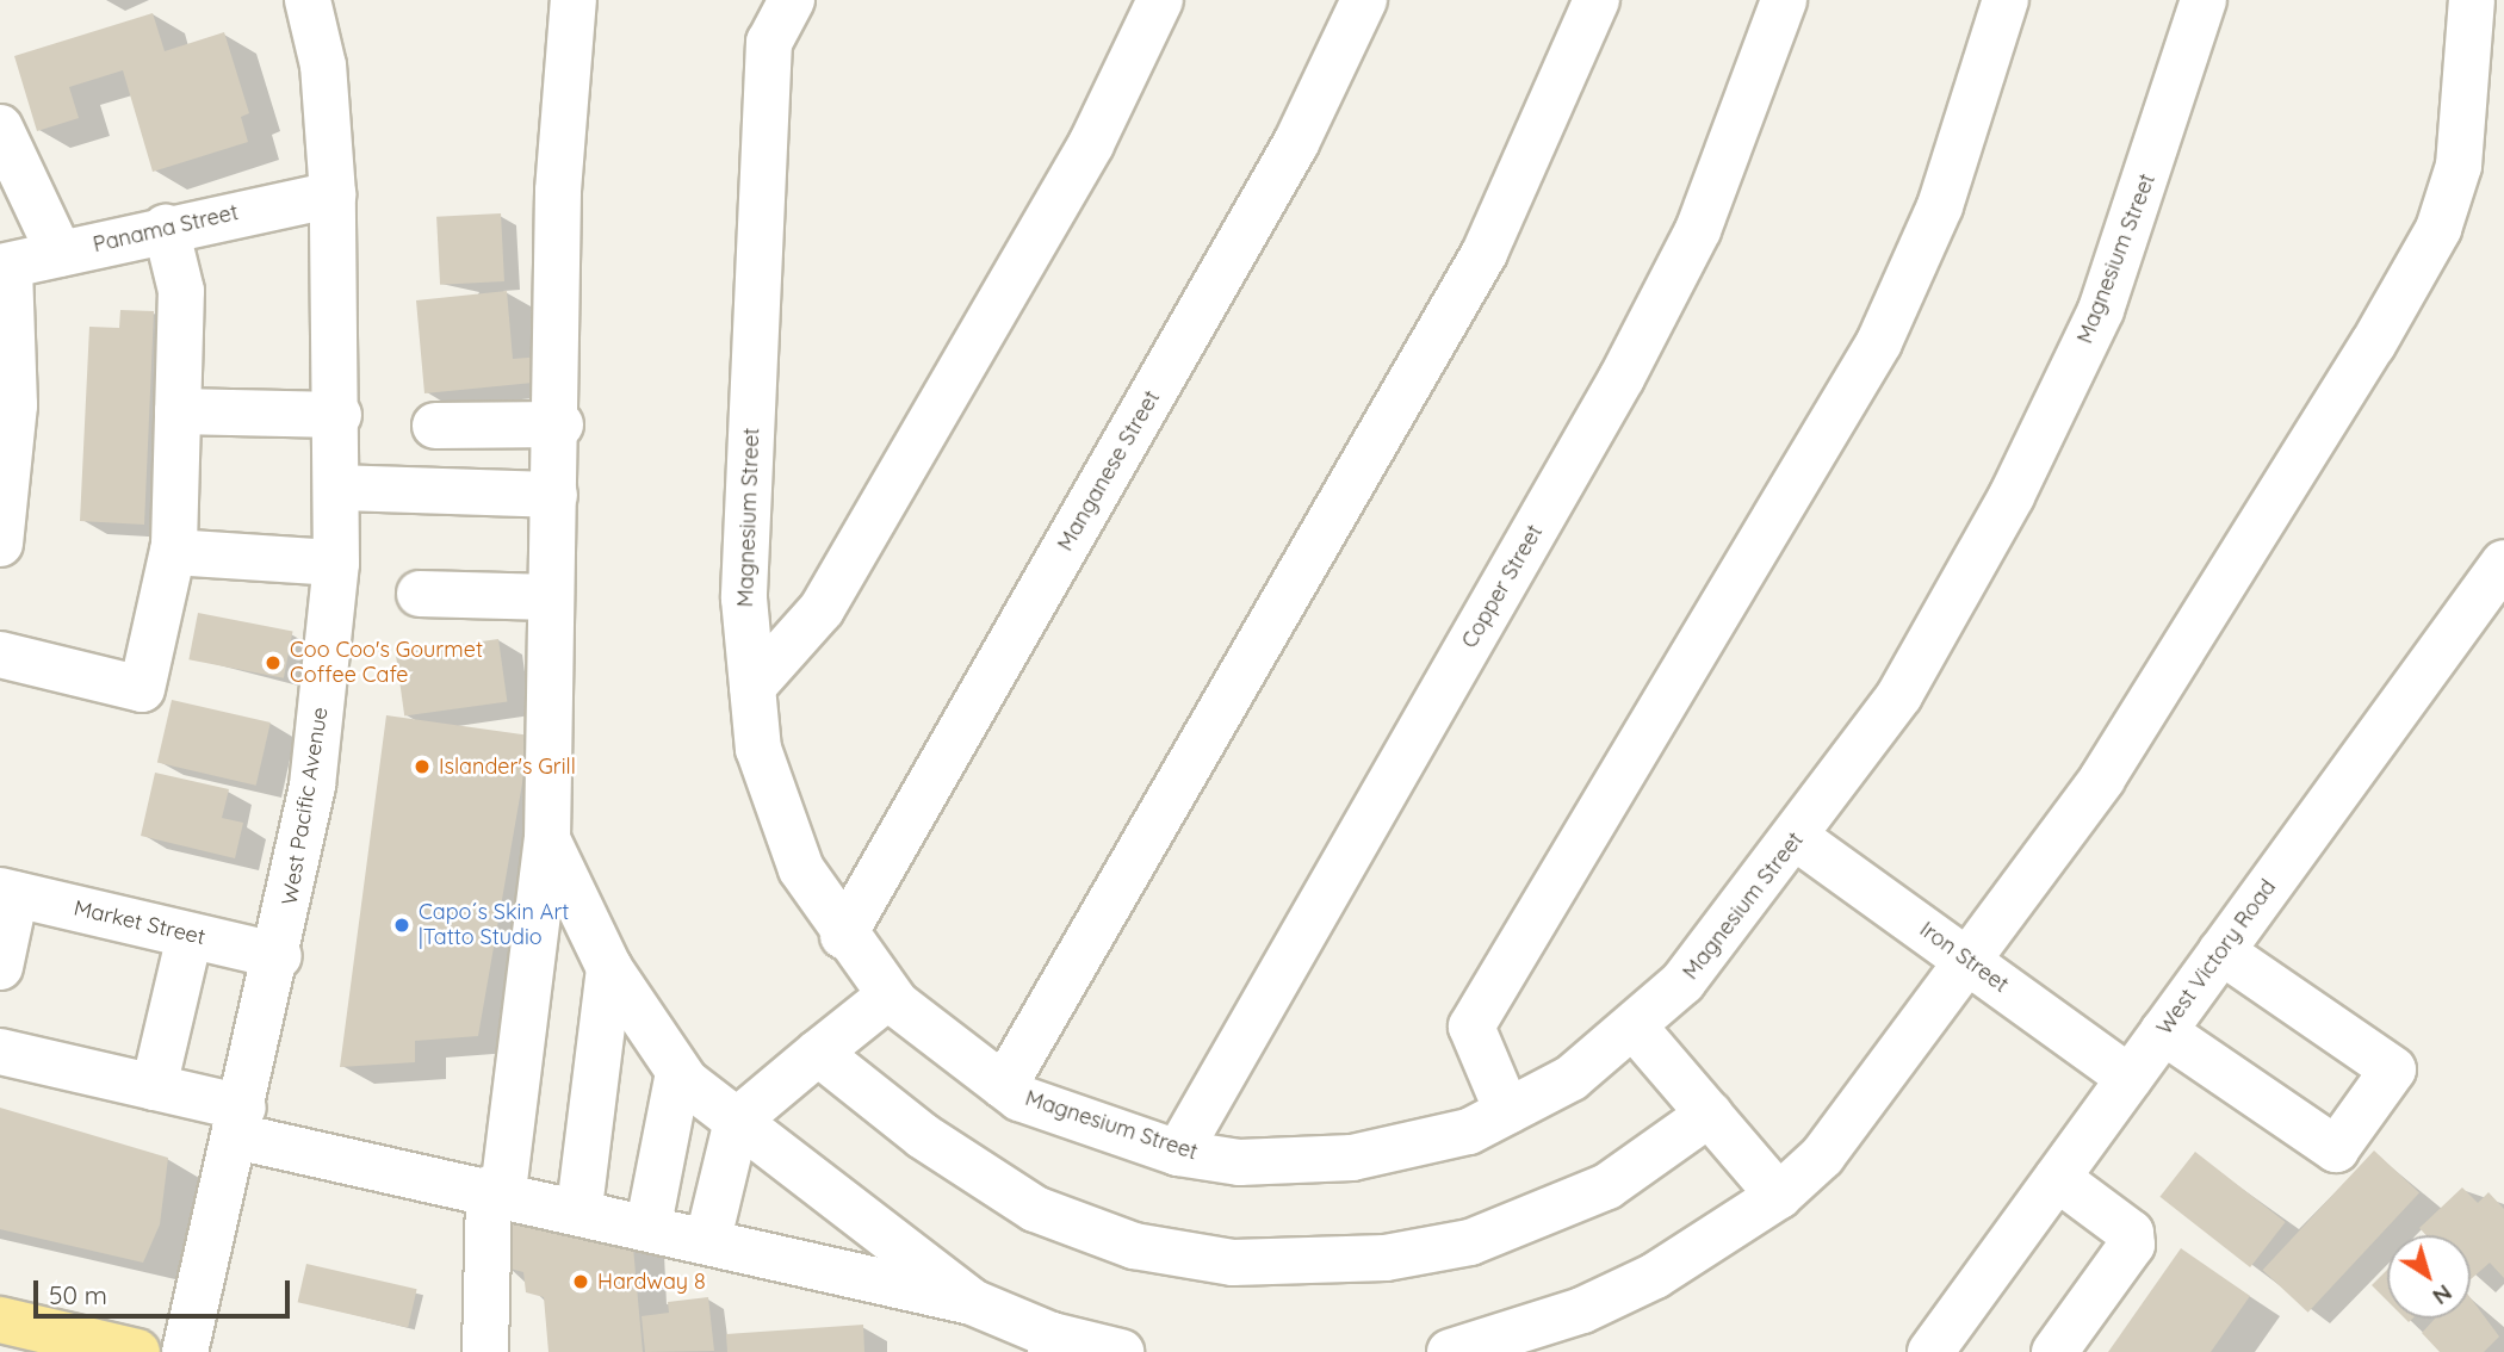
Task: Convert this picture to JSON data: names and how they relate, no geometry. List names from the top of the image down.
{
  "streets": {
    "street": [
      "Panama Street",
      "Magnesium Street",
      "Manganese Street",
      "Copper Street",
      "West Pacific Avenue",
      "Market Street",
      "Iron Street",
      "West Victory Road"
    ]
  },
  "crossings": [
    ["Panama Street", "West Pacific Avenue"],
    ["Magnesium Street", "Manganese Street"],
    ["Magnesium Street", "Copper Street"],
    ["Magnesium Street", "Iron Street"],
    ["West Pacific Avenue", "Market Street"],
    ["Iron Street", "West Victory Road"]
  ],
  "places": [
    "Coo Coo's Gourmet Coffee Cafe",
    "Islander's Grill",
    "Capo´s Skin Art |Tatto Studio",
    "Hardway 8"
  ],
  "scale_bar": "50 m",
  "north": "bottom right"
}
